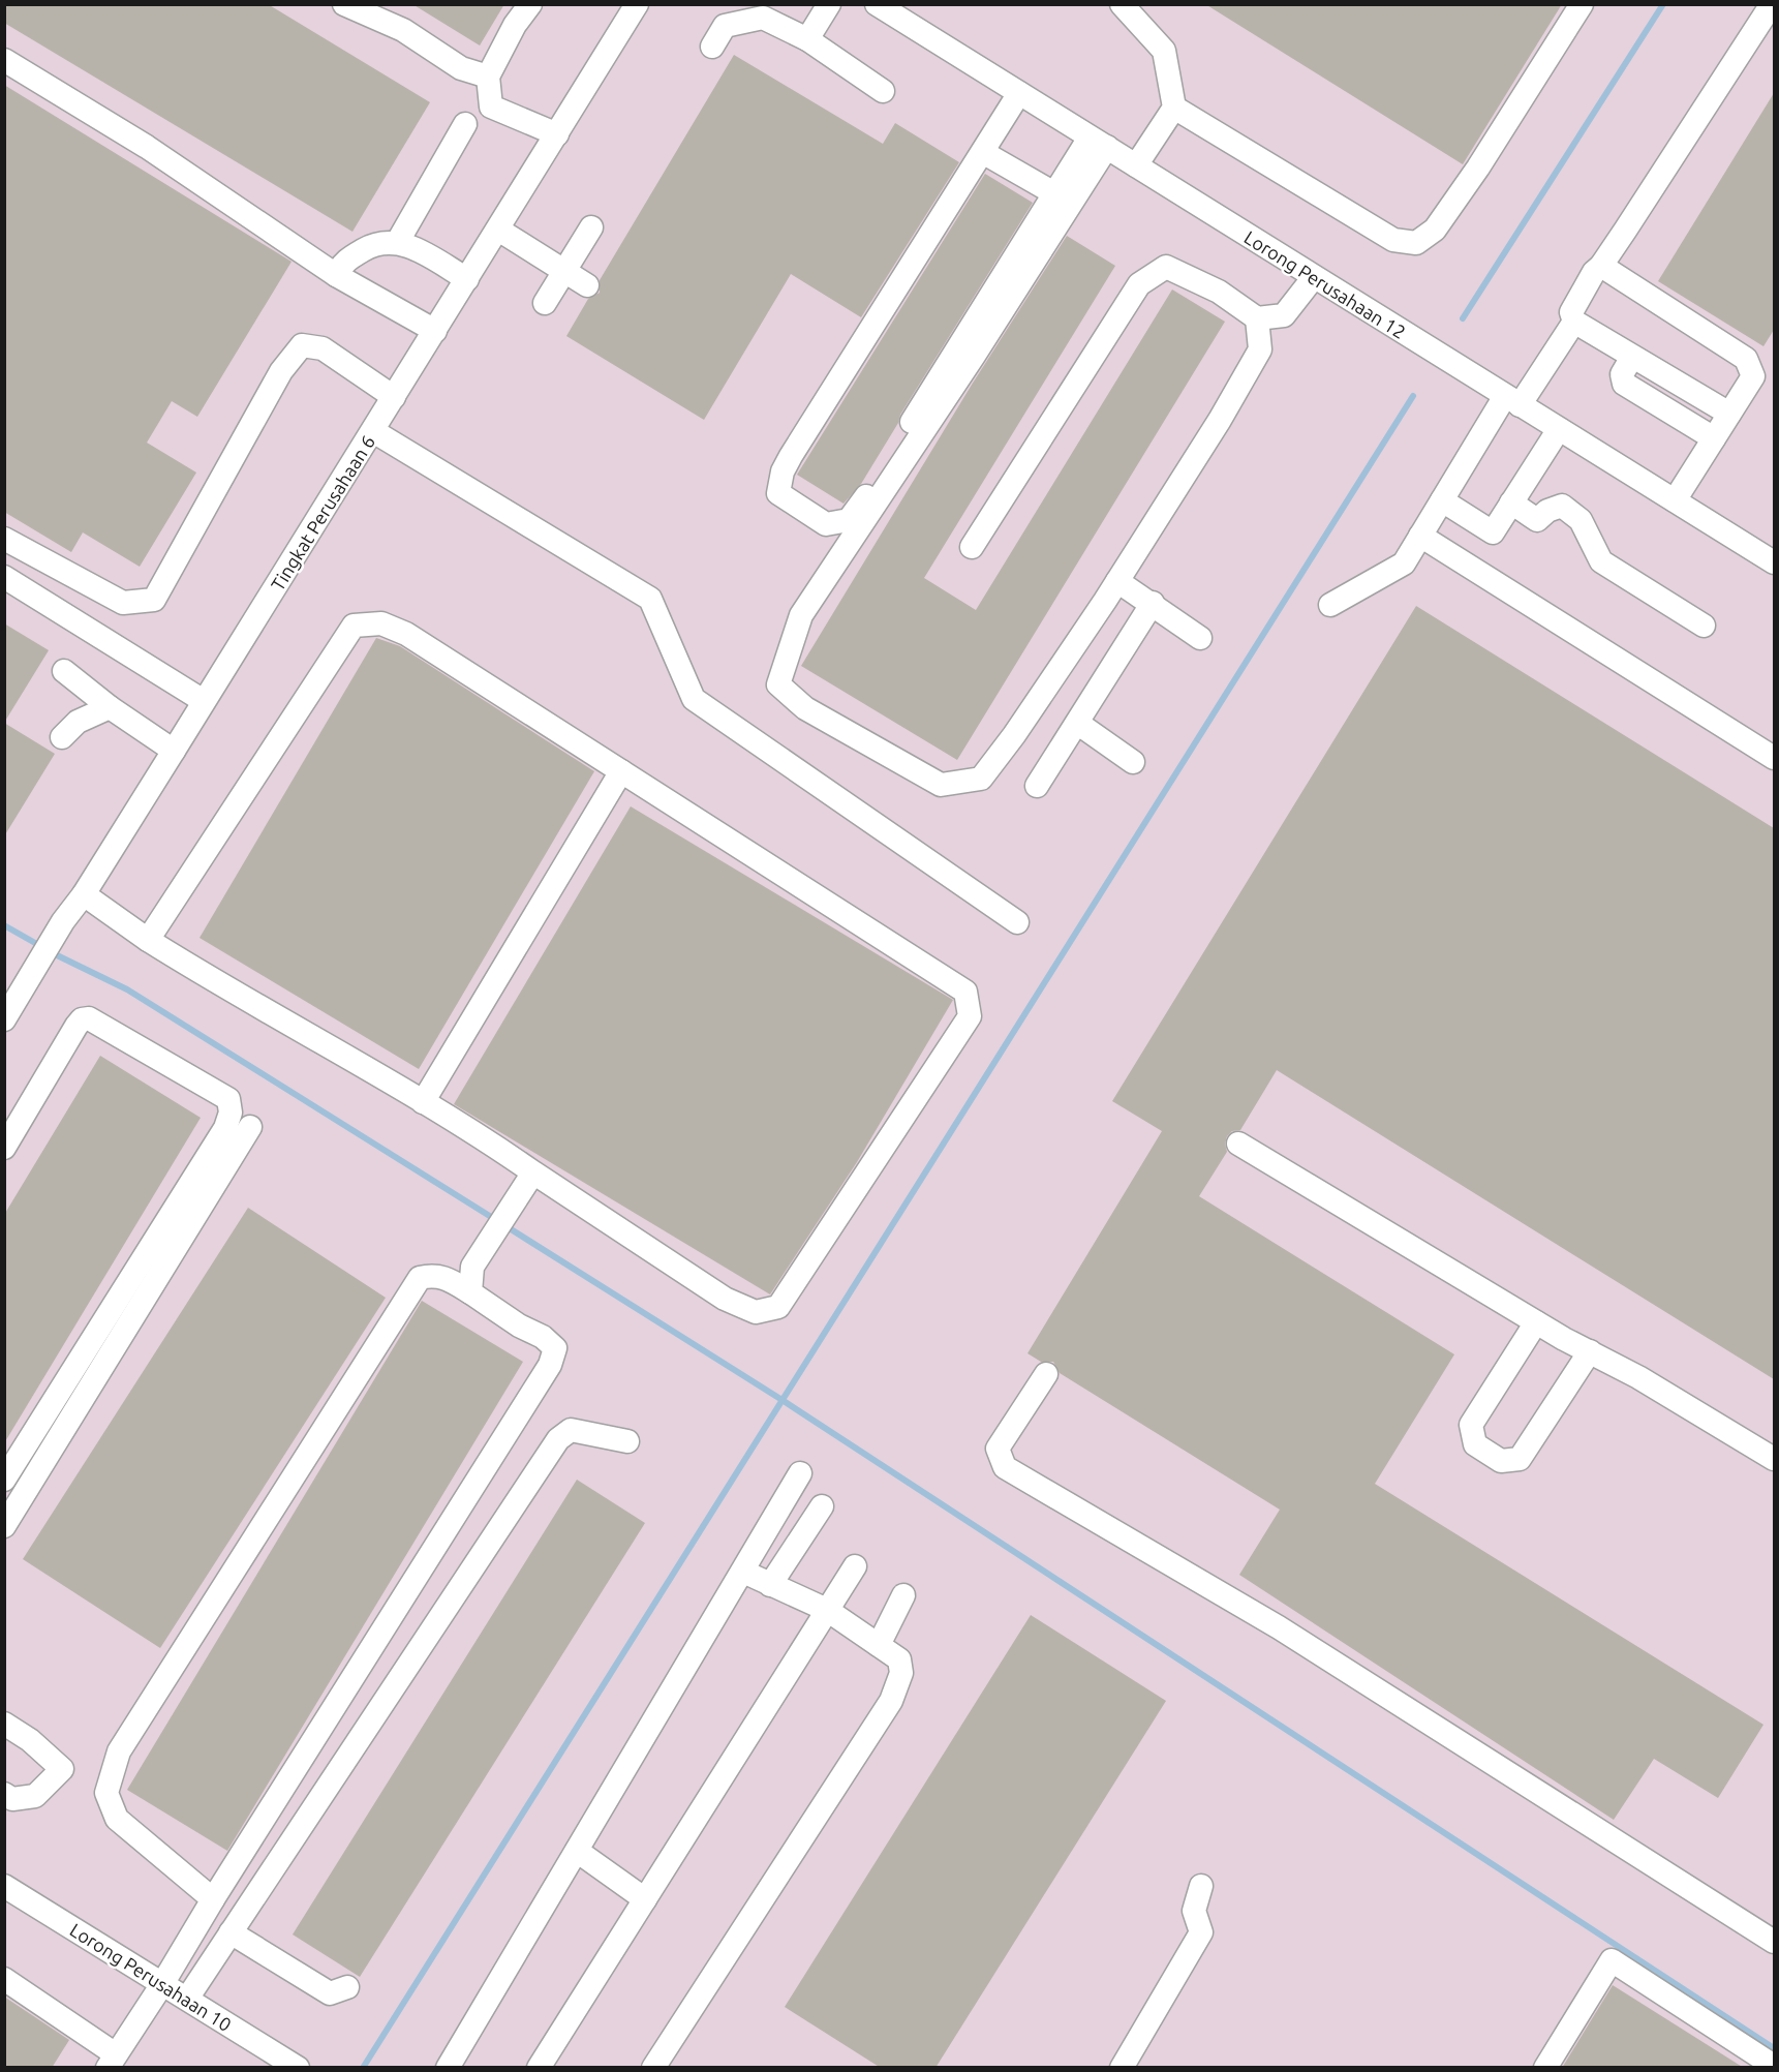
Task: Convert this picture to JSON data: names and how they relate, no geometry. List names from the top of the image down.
{
  "streets": {
    "street": ["Lorong Perusahaan 12", "Tingkat Perusahaan 6", "Lorong Perusahaan 10"]
  }
}
